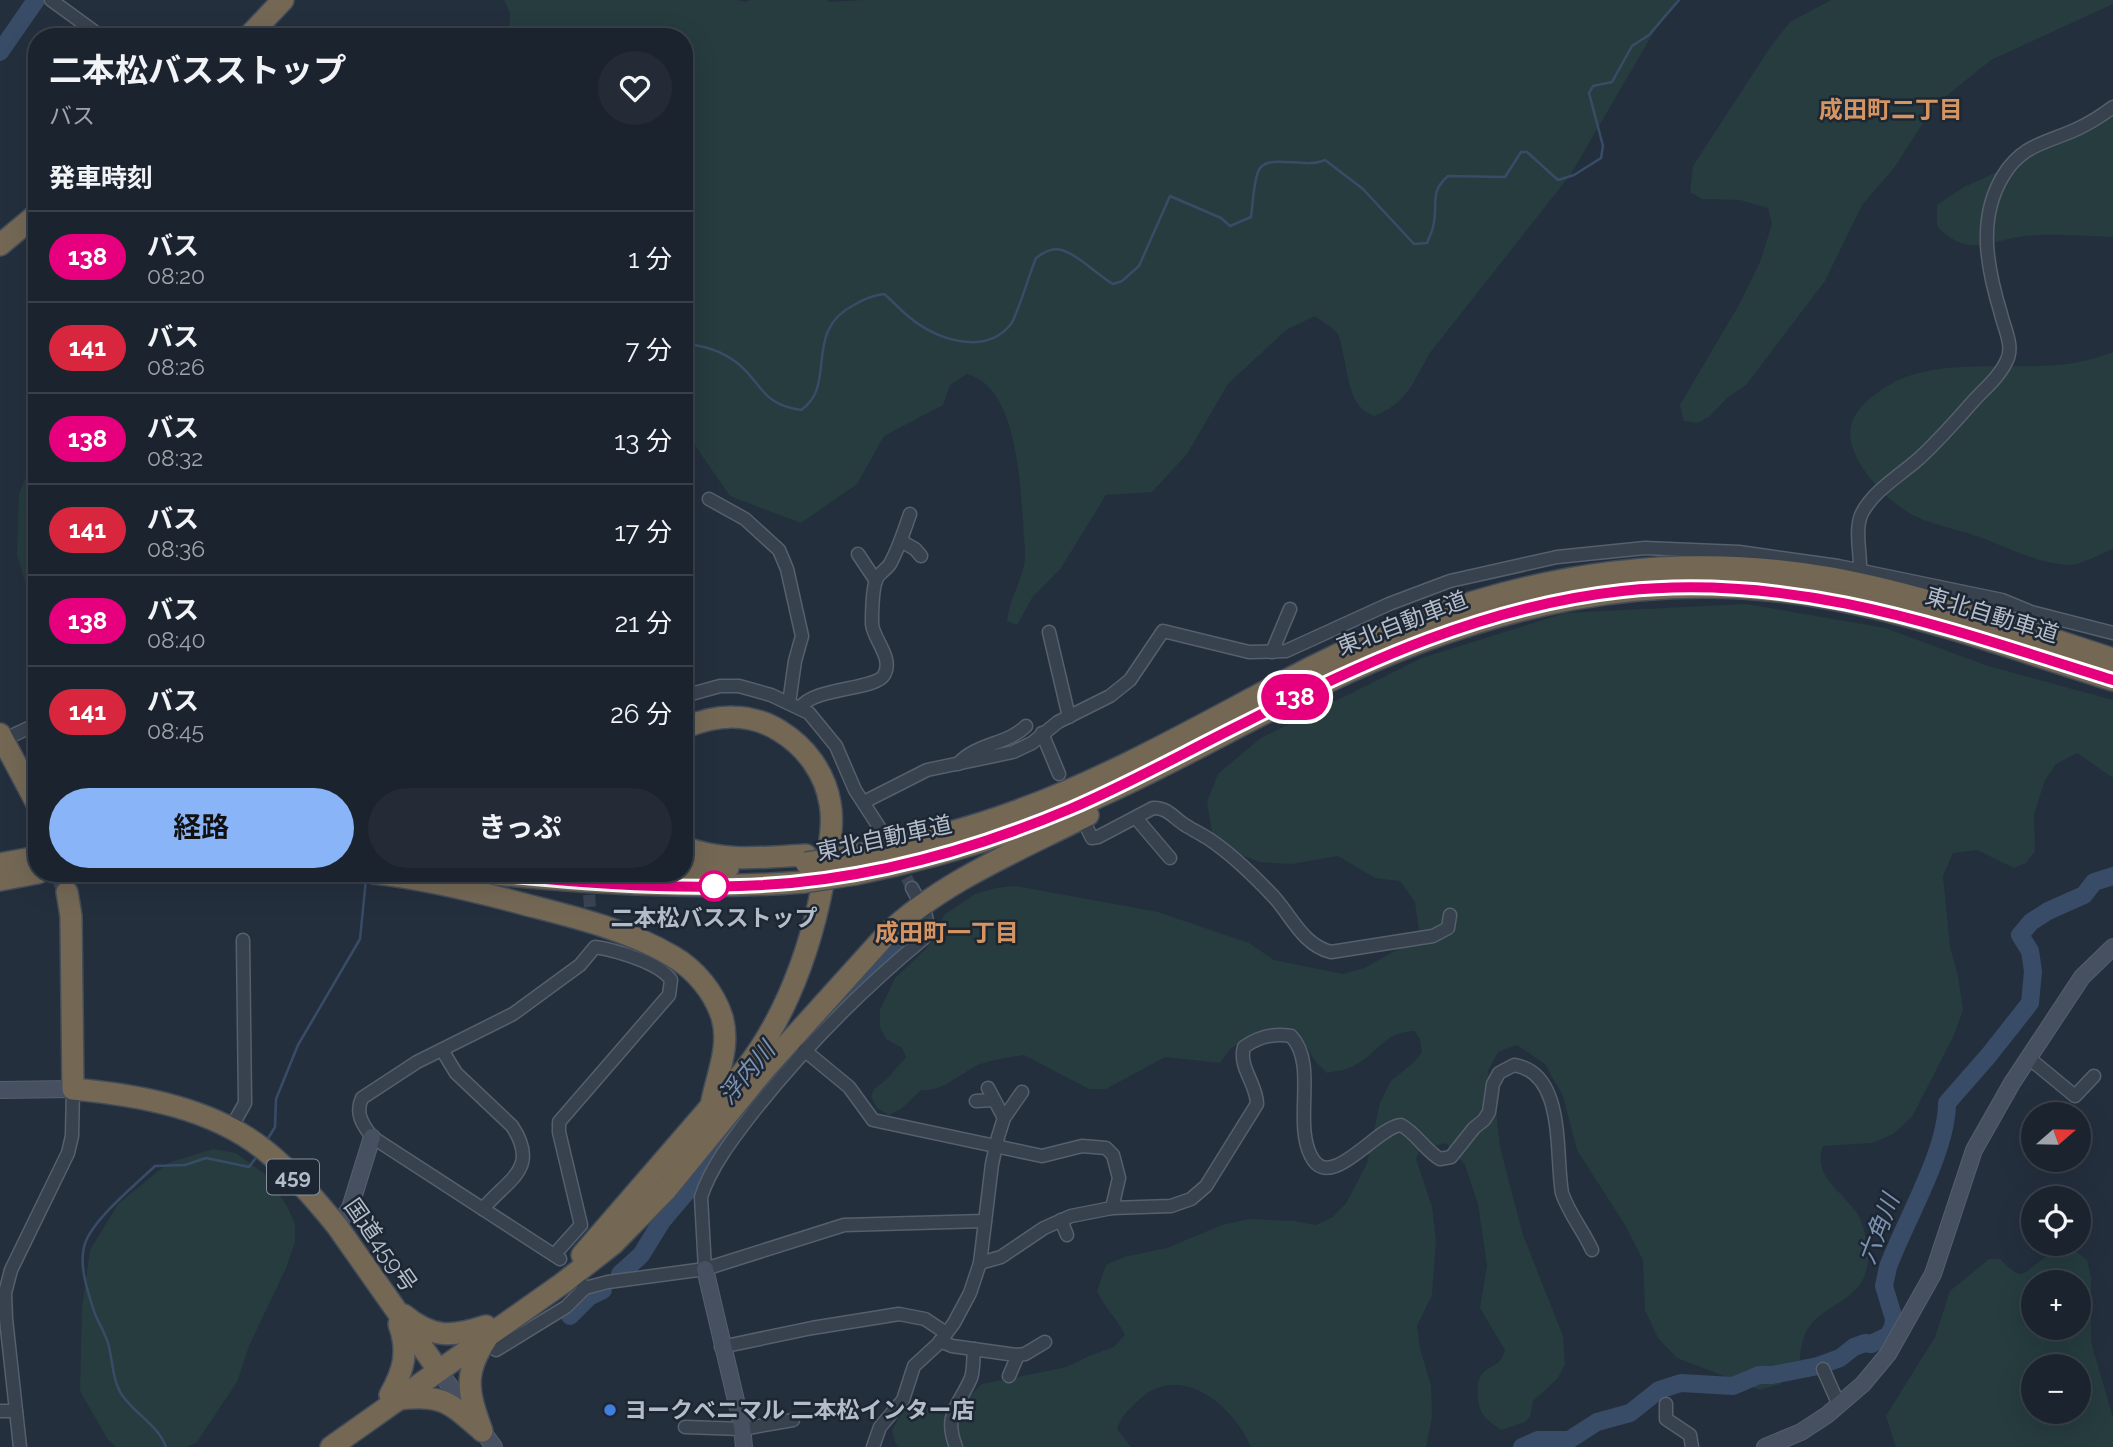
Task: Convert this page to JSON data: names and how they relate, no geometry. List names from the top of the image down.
{
  "streets": {
    "highway": ["東北自動車道", "459", "国道459号"]
  },
  "districts": ["成田町二丁目", "成田町一丁目"],
  "water": ["浮内川", "六角川"],
  "places": ["二本松バスストップ", "ヨークベニマル 二本松インター店"],
  "lines": ["bus line 138"],
  "north": "right",
  "page": {
    "on_map": "138",
    "heading": [
      ["二本松バスストップ", "バス"],
      "発車時刻"
    ],
    "list": [
      {
        "mark": "138",
        "name": "バス",
        "note": "08:20",
        "value": "1 分"
      },
      {
        "mark": "141",
        "name": "バス",
        "note": "08:26",
        "value": "7 分"
      },
      {
        "mark": "138",
        "name": "バス",
        "note": "08:32",
        "value": "13 分"
      },
      {
        "mark": "141",
        "name": "バス",
        "note": "08:36",
        "value": "17 分"
      },
      {
        "mark": "138",
        "name": "バス",
        "note": "08:40",
        "value": "21 分"
      },
      {
        "mark": "141",
        "name": "バス",
        "note": "08:45",
        "value": "26 分"
      }
    ],
    "buttons": ["経路", "きっぷ"],
    "map_buttons": ["+", "−"]
  }
}
